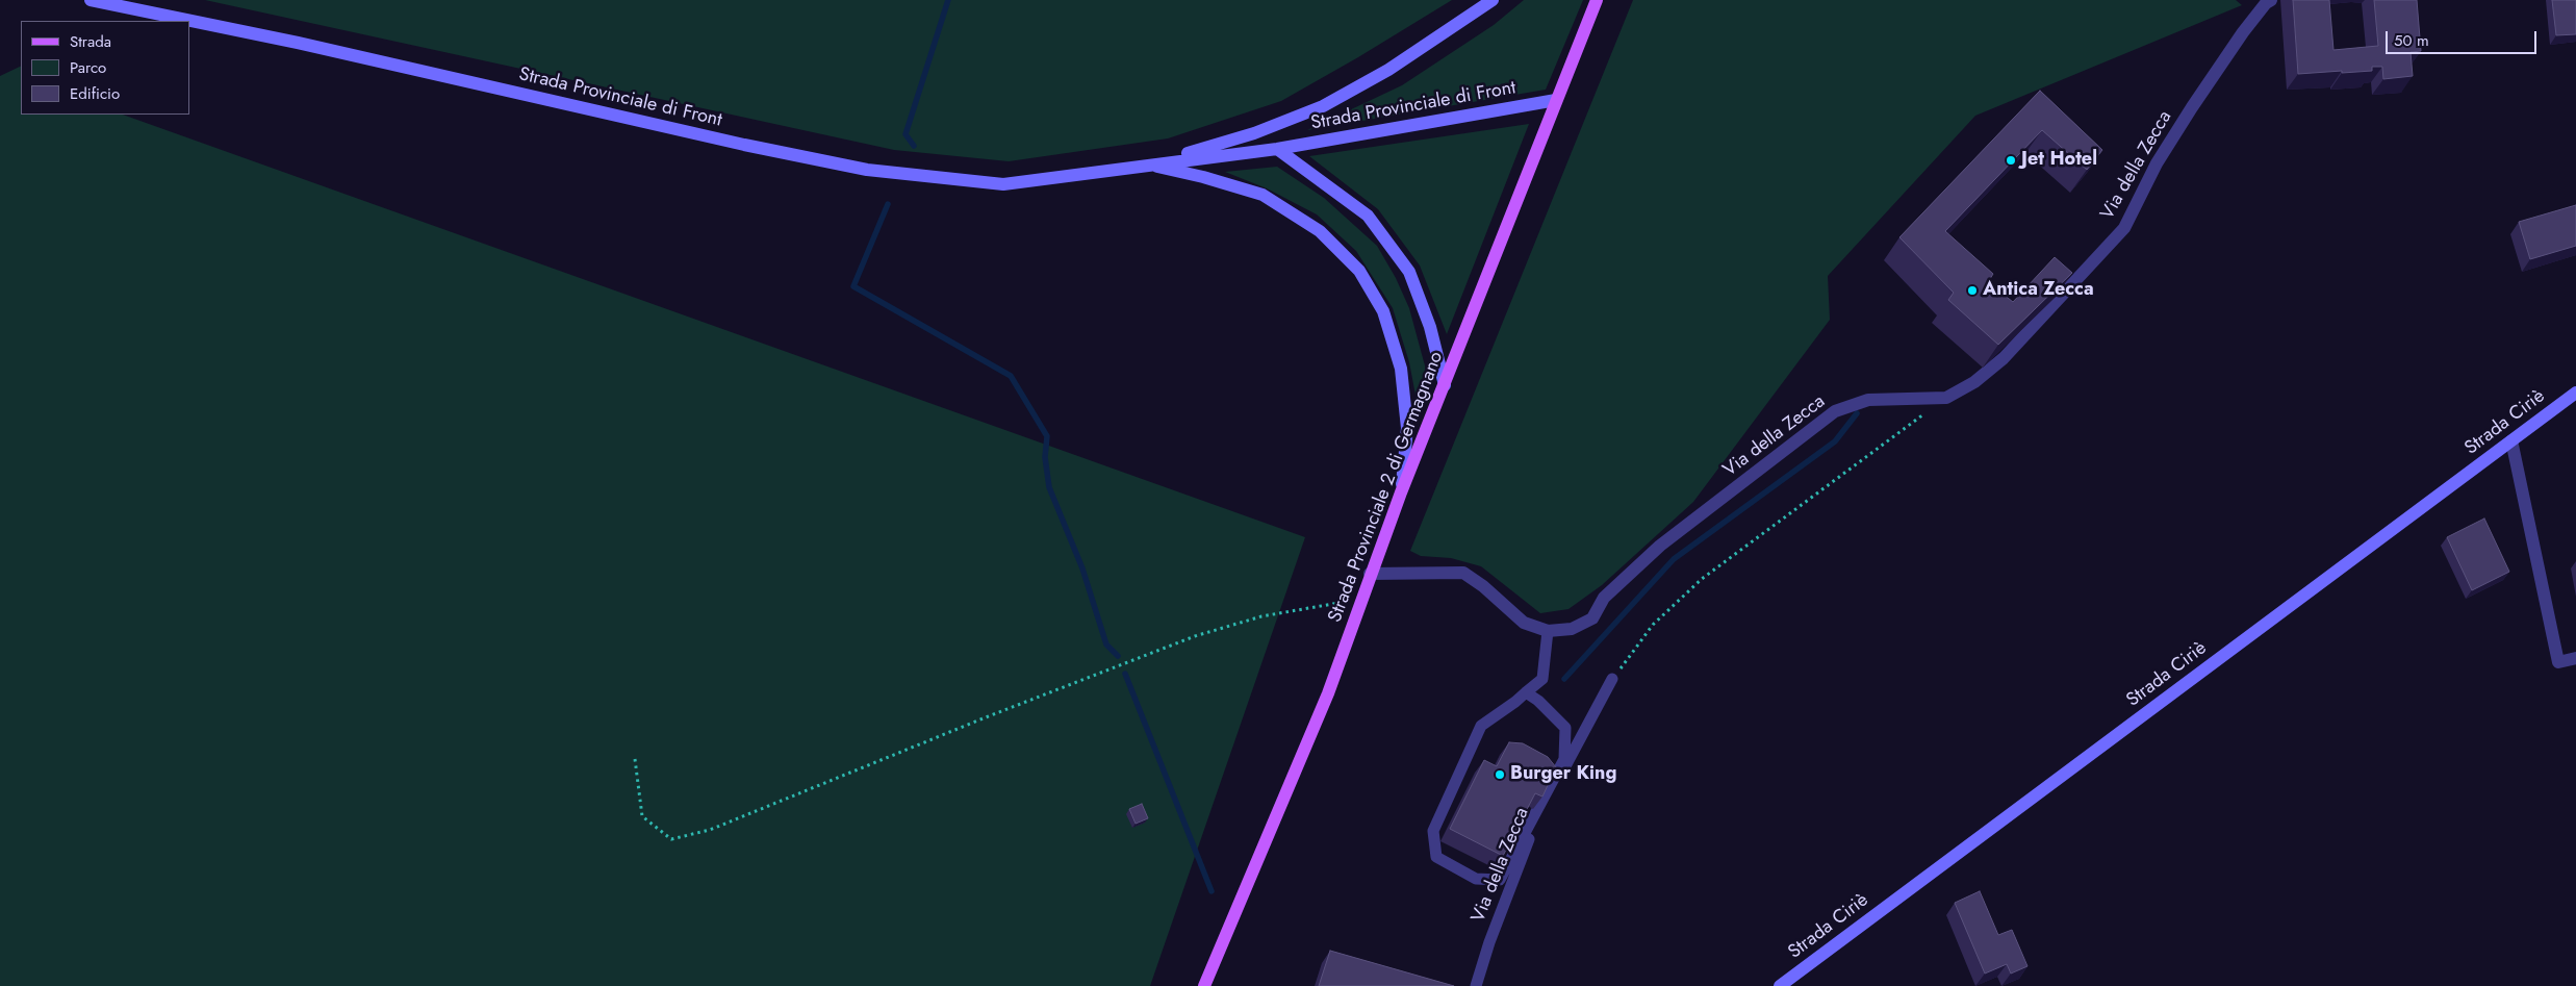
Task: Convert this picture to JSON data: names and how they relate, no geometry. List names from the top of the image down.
{
  "streets": {
    "main road": ["Strada Provinciale di Front", "Strada Ciriè", "Strada Provinciale 2 di Germagnano"],
    "street": ["Via della Zecca"]
  },
  "crossings": [
    ["Strada Provinciale di Front", "Strada Provinciale 2 di Germagnano"],
    ["Via della Zecca", "Strada Provinciale 2 di Germagnano"]
  ],
  "places": ["Jet Hotel", "Antica Zecca", "Burger King"],
  "legend": ["Strada", "Parco", "Edificio"],
  "scale_bar": "50 m"
}
